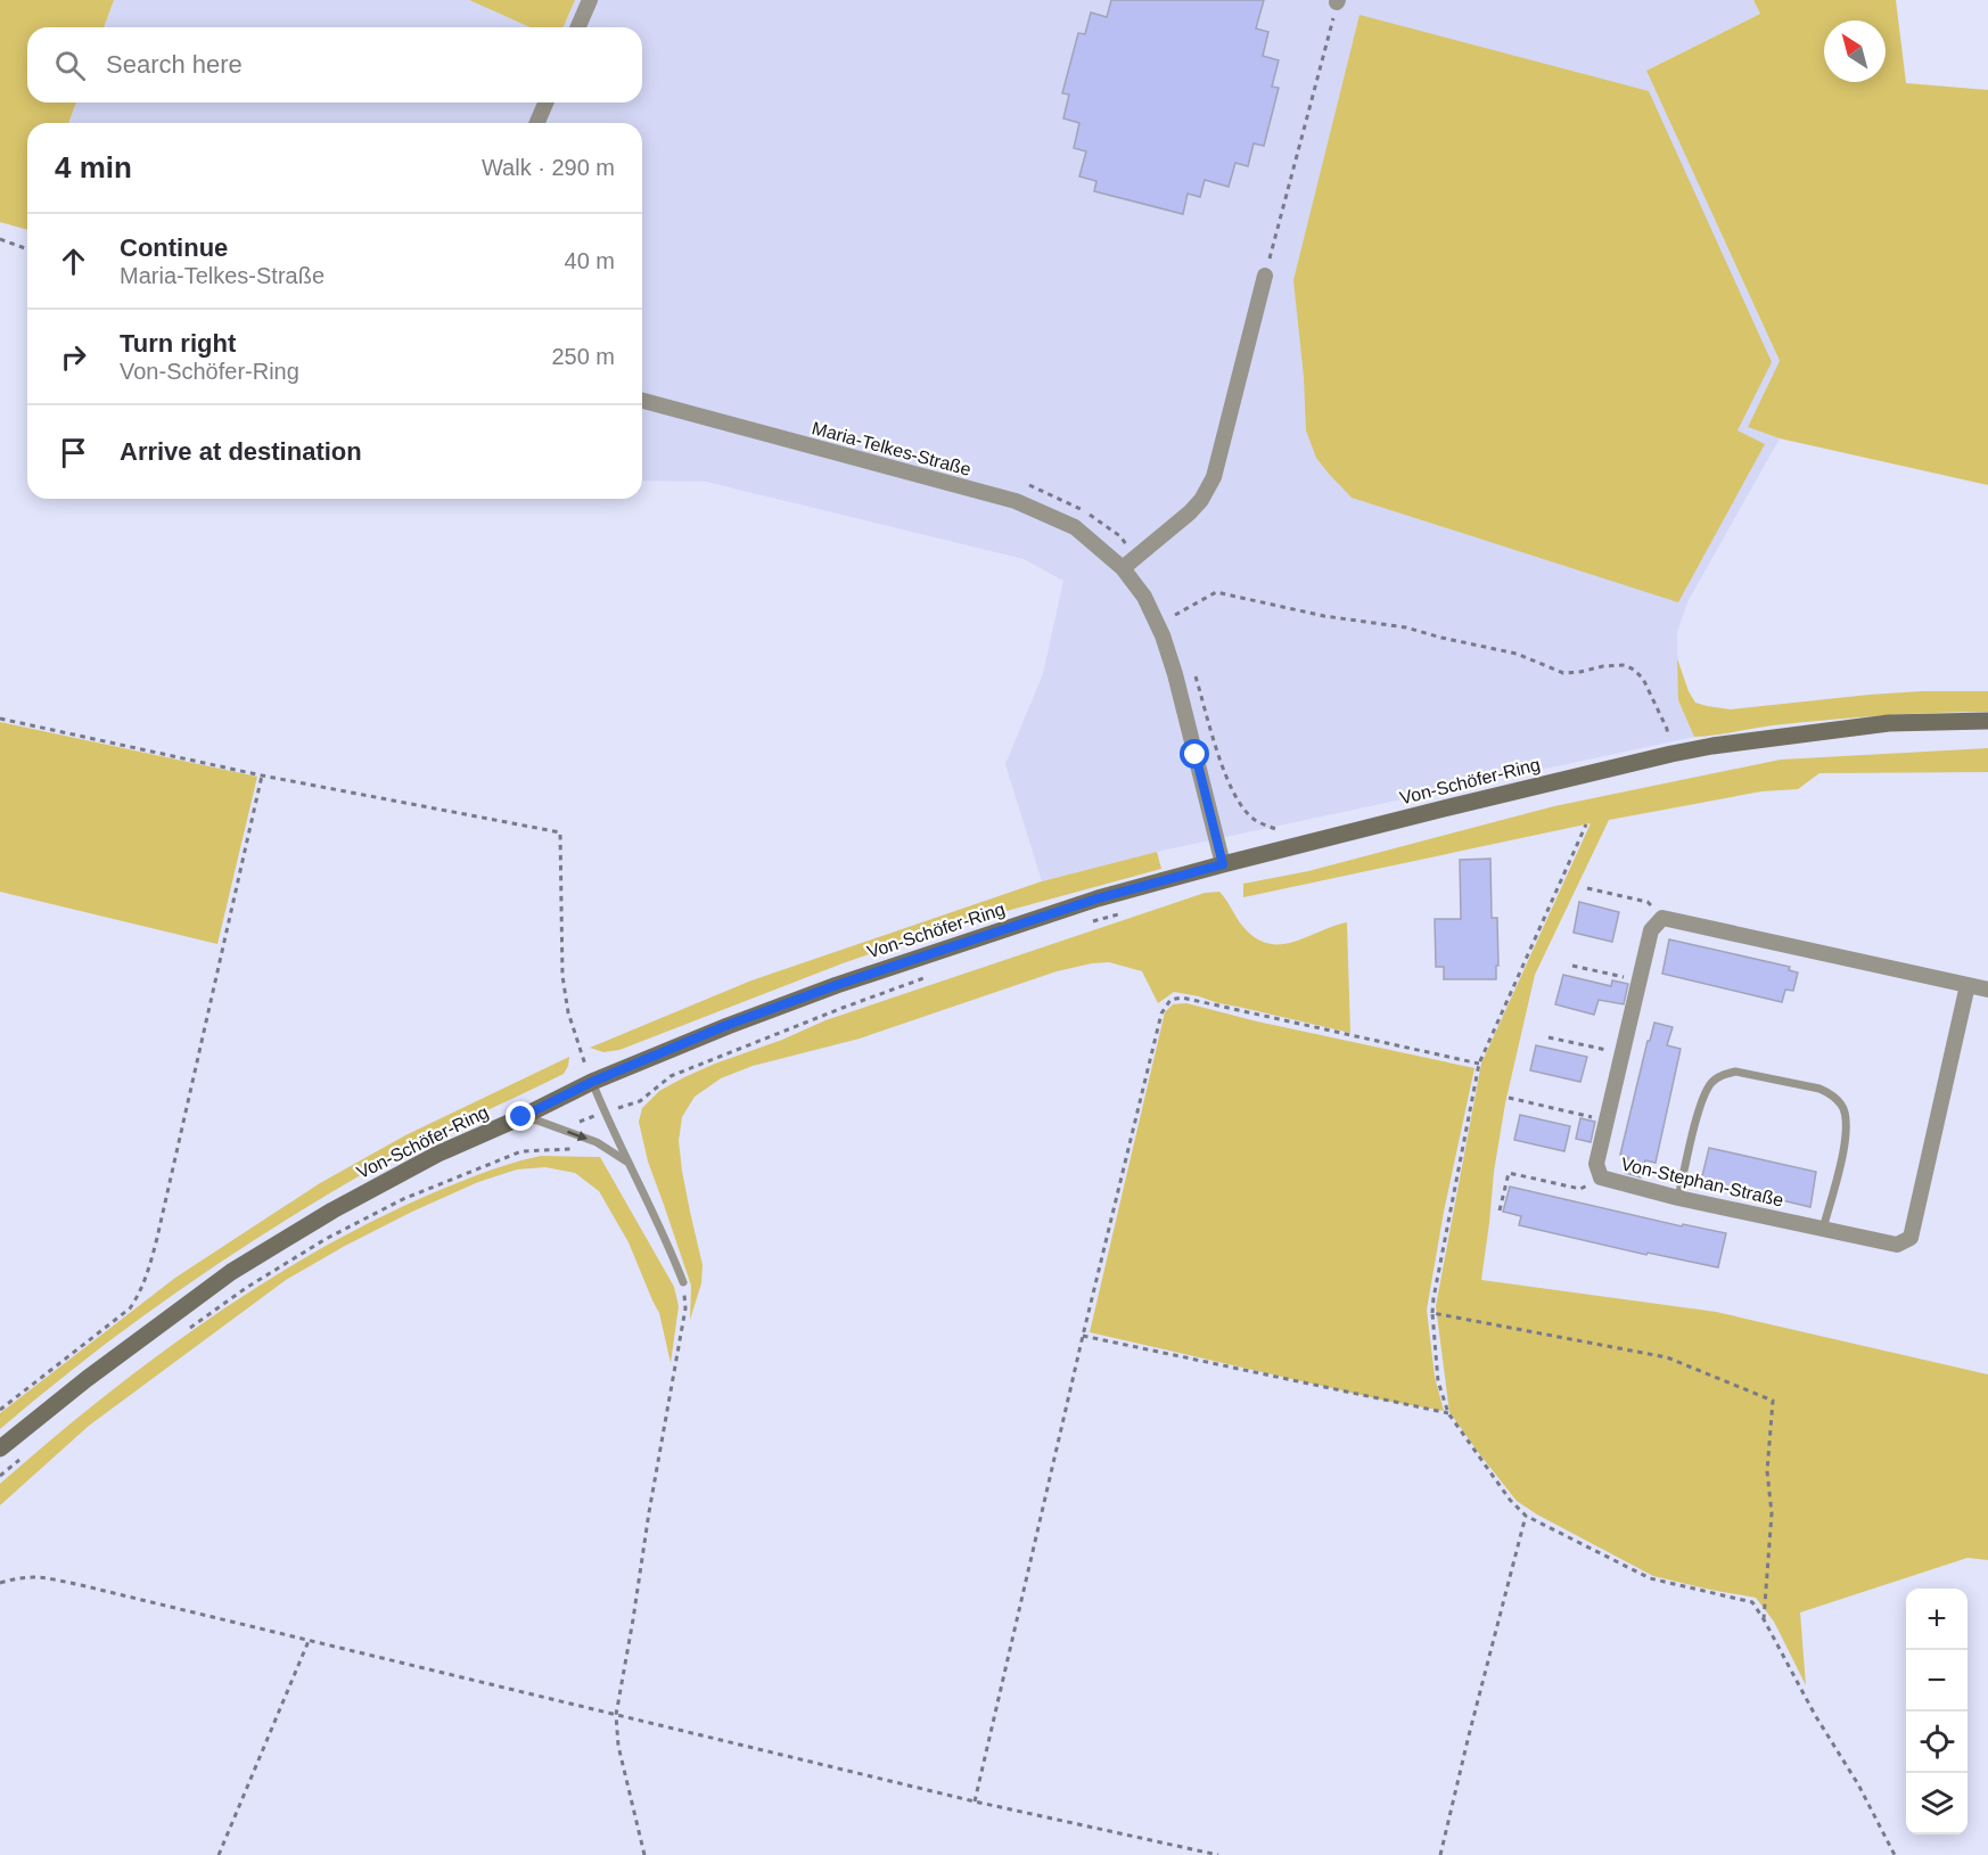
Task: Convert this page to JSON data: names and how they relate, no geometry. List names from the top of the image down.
{
  "streets": {
    "main road": ["Von-Schöfer-Ring"],
    "street": ["Maria-Telkes-Straße", "Von-Stephan-Straße"]
  },
  "crossings": [
    ["Maria-Telkes-Straße", "Von-Schöfer-Ring"]
  ],
  "north": "top left",
  "page": {
    "search": "Search here",
    "heading": ["4 min", "Walk · 290 m"],
    "list": [
      ["Continue", "Maria-Telkes-Straße", "40 m"],
      ["Turn right", "Von-Schöfer-Ring", "250 m"],
      "Arrive at destination"
    ],
    "map_buttons": ["+", "−"]
  }
}
